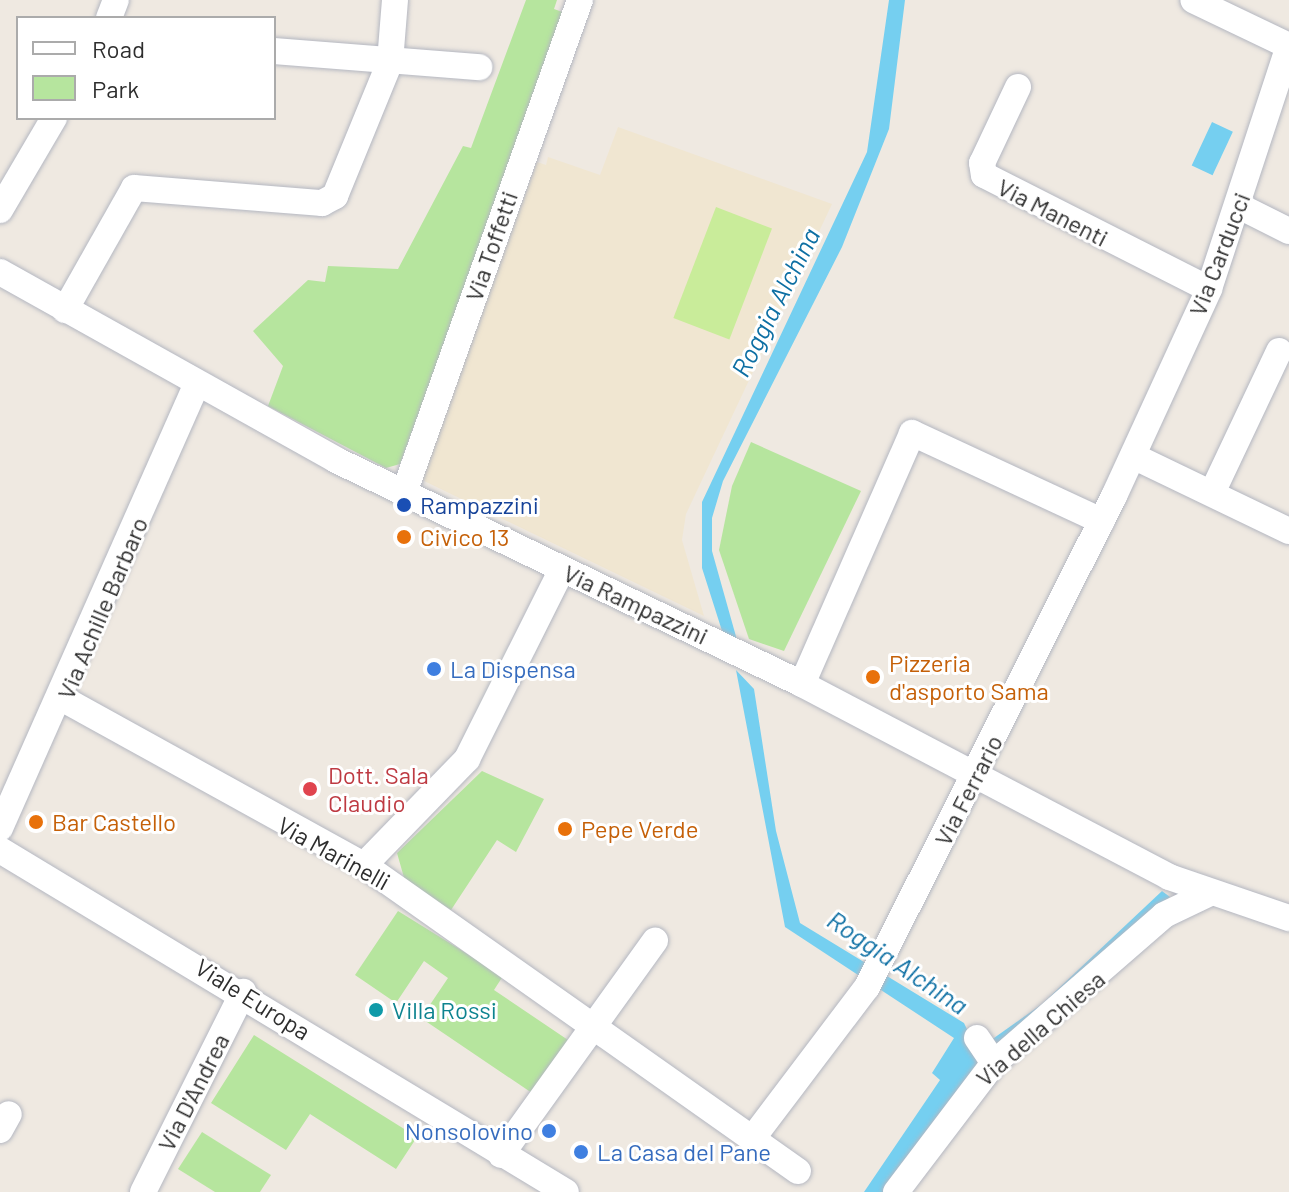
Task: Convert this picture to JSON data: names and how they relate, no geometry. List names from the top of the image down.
{
  "streets": {
    "street": [
      "Via Manenti",
      "Via Toffetti",
      "Via Carducci",
      "Via Rampazzini",
      "Via Achille Barbaro",
      "Via Ferrario",
      "Via Marinelli",
      "Viale Europa",
      "Via della Chiesa",
      "Via D'Andrea"
    ]
  },
  "crossings": [
    ["Via Manenti", "Via Carducci"],
    ["Via Toffetti", "Via Rampazzini"],
    ["Via Carducci", "Via Ferrario"],
    ["Via Rampazzini", "Via Achille Barbaro"],
    ["Via Rampazzini", "Via Ferrario"],
    ["Via Rampazzini", "Via della Chiesa"],
    ["Via Achille Barbaro", "Via Marinelli"],
    ["Via Ferrario", "Via Marinelli"],
    ["Viale Europa", "Via D'Andrea"]
  ],
  "water": ["Roggia Alchina"],
  "places": [
    "Rampazzini",
    "Civico 13",
    "La Dispensa",
    "Pizzeria d'asporto Sama",
    "Dott. Sala Claudio",
    "Bar Castello",
    "Pepe Verde",
    "Villa Rossi",
    "Nonsolovino",
    "La Casa del Pane"
  ],
  "legend": ["Road", "Park"]
}
